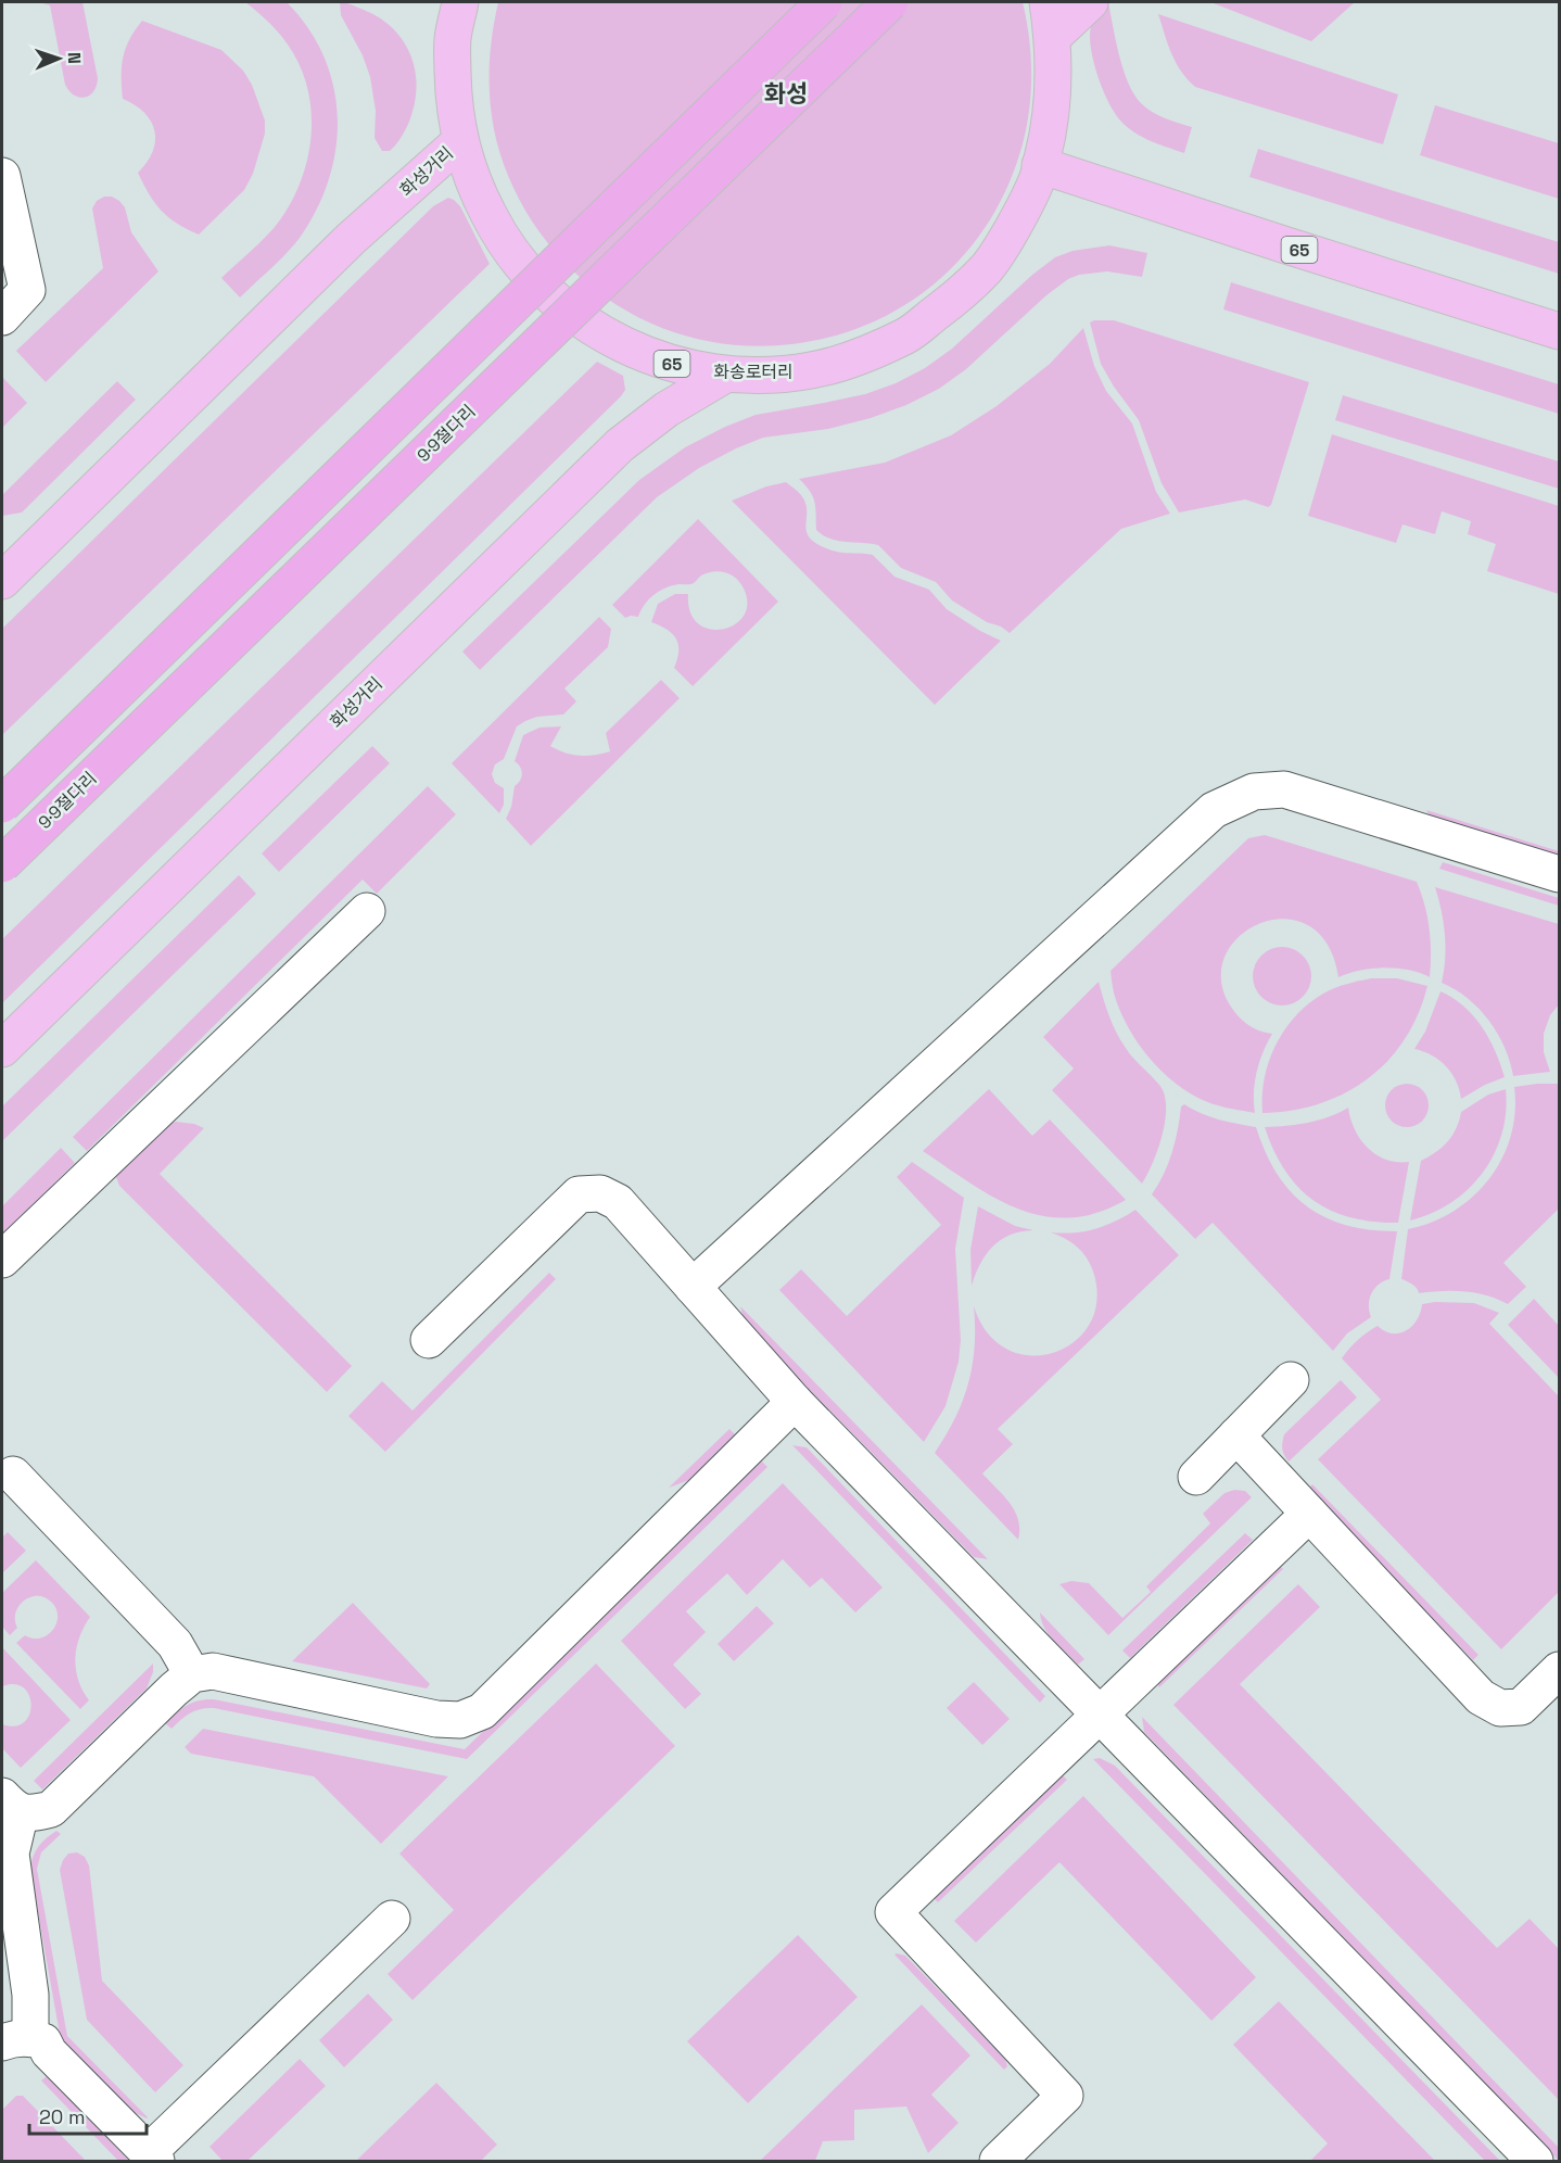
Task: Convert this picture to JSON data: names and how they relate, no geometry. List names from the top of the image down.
{
  "streets": {
    "highway": ["9·9절다리"],
    "main road": ["화성거리", "65", "화송로터리"]
  },
  "crossings": [
    ["화성거리", "화송로터리"],
    ["65", "화송로터리"]
  ],
  "districts": ["화성"],
  "scale_bar": "20 m",
  "north": "right"
}
